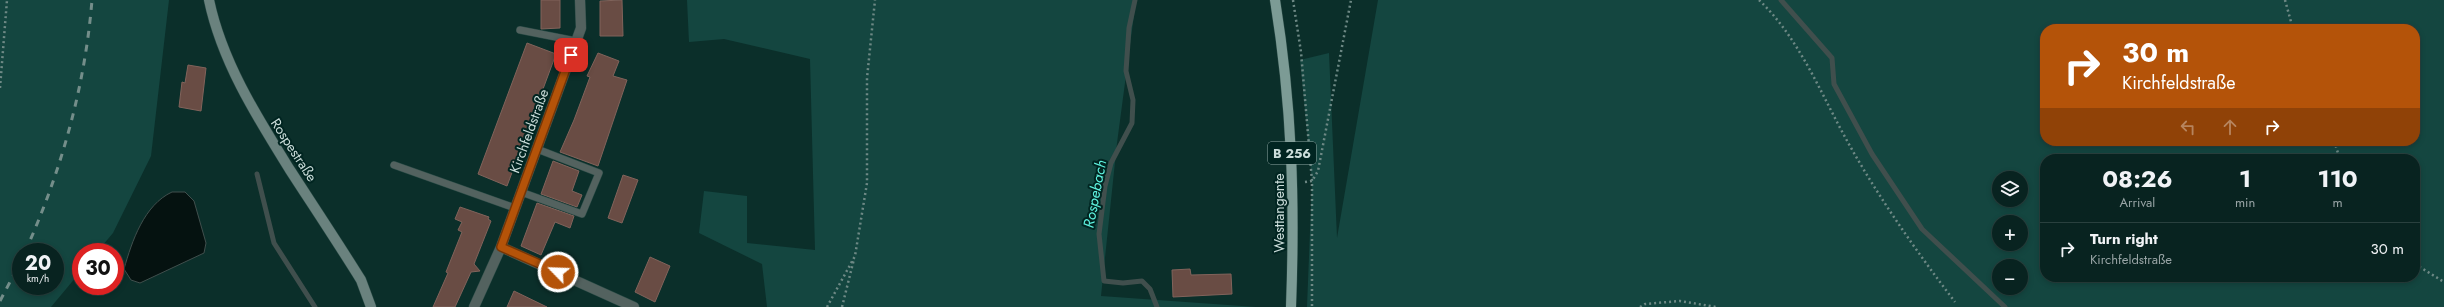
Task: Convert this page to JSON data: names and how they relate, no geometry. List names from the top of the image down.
{
  "streets": {
    "main road": ["B 256", "Westtangente"],
    "street": ["Kirchfeldstraße", "Rospestraße"]
  },
  "water": ["Rospebach"],
  "page": {
    "turn": ["30 m", "Kirchfeldstraße"],
    "eta": [
      "08:26",
      "Arrival",
      "1",
      "min",
      "110",
      "m"
    ],
    "map_buttons": ["+", "−"],
    "list": [
      {
        "name": "Turn right",
        "note": "Kirchfeldstraße",
        "value": "30 m"
      }
    ],
    "speed": "20 km/h",
    "limit": "30"
  }
}
